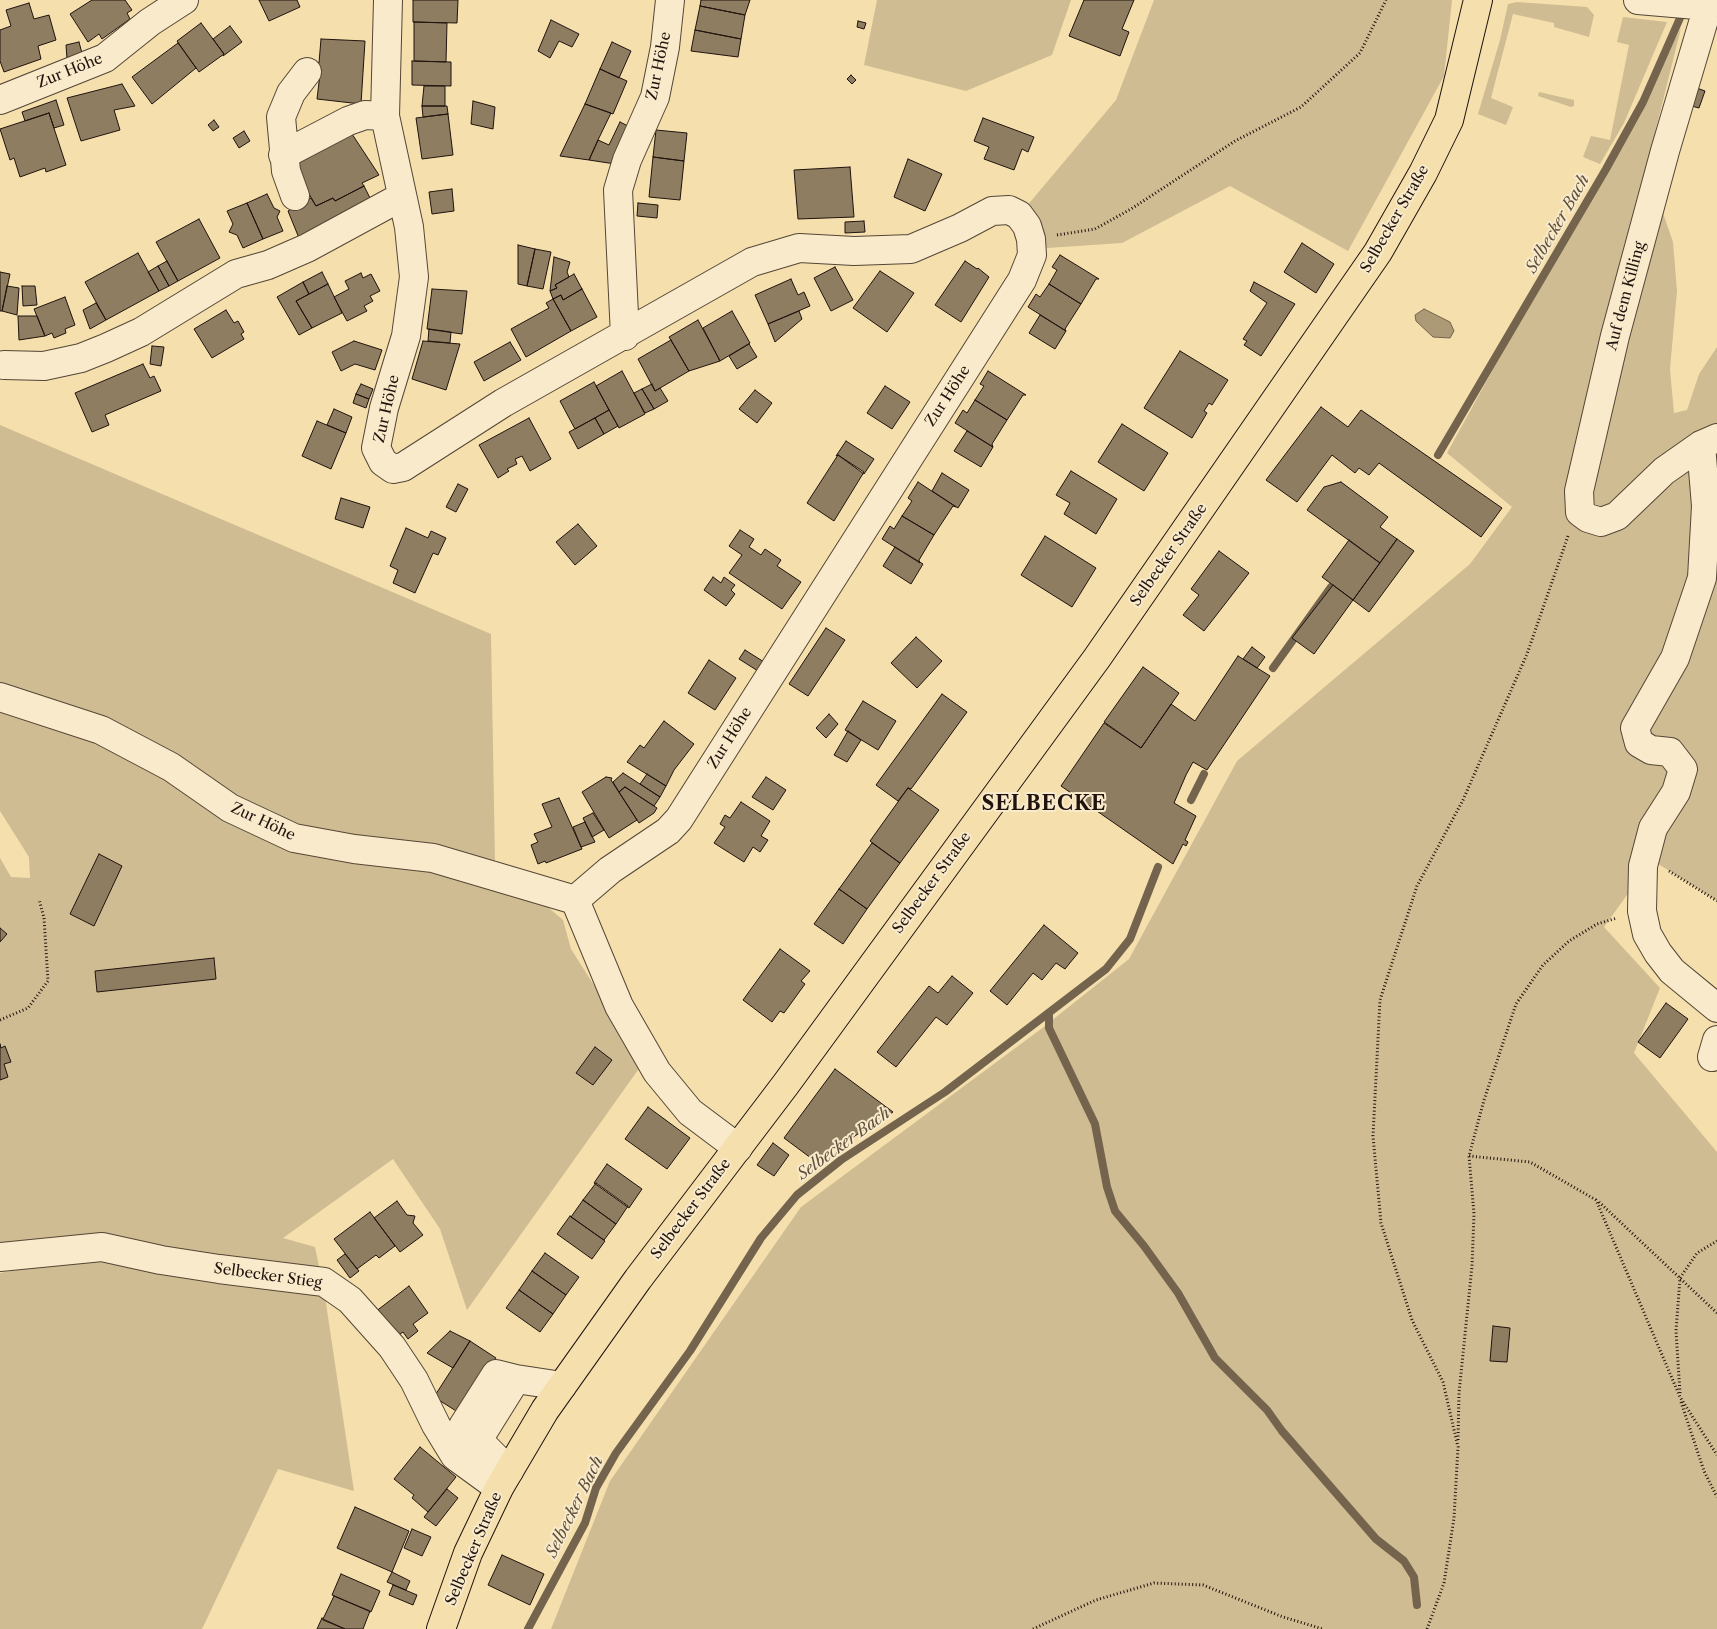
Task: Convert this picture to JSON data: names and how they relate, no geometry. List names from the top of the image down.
{
  "streets": {
    "main road": ["Selbecker Straße"],
    "street": ["Zur Höhe", "Auf dem Killing", "Selbecker Stieg"]
  },
  "crossings": [
    ["Selbecker Straße", "Selbecker Stieg"]
  ],
  "districts": ["SELBECKE"],
  "water": ["Selbecker Bach"]
}
